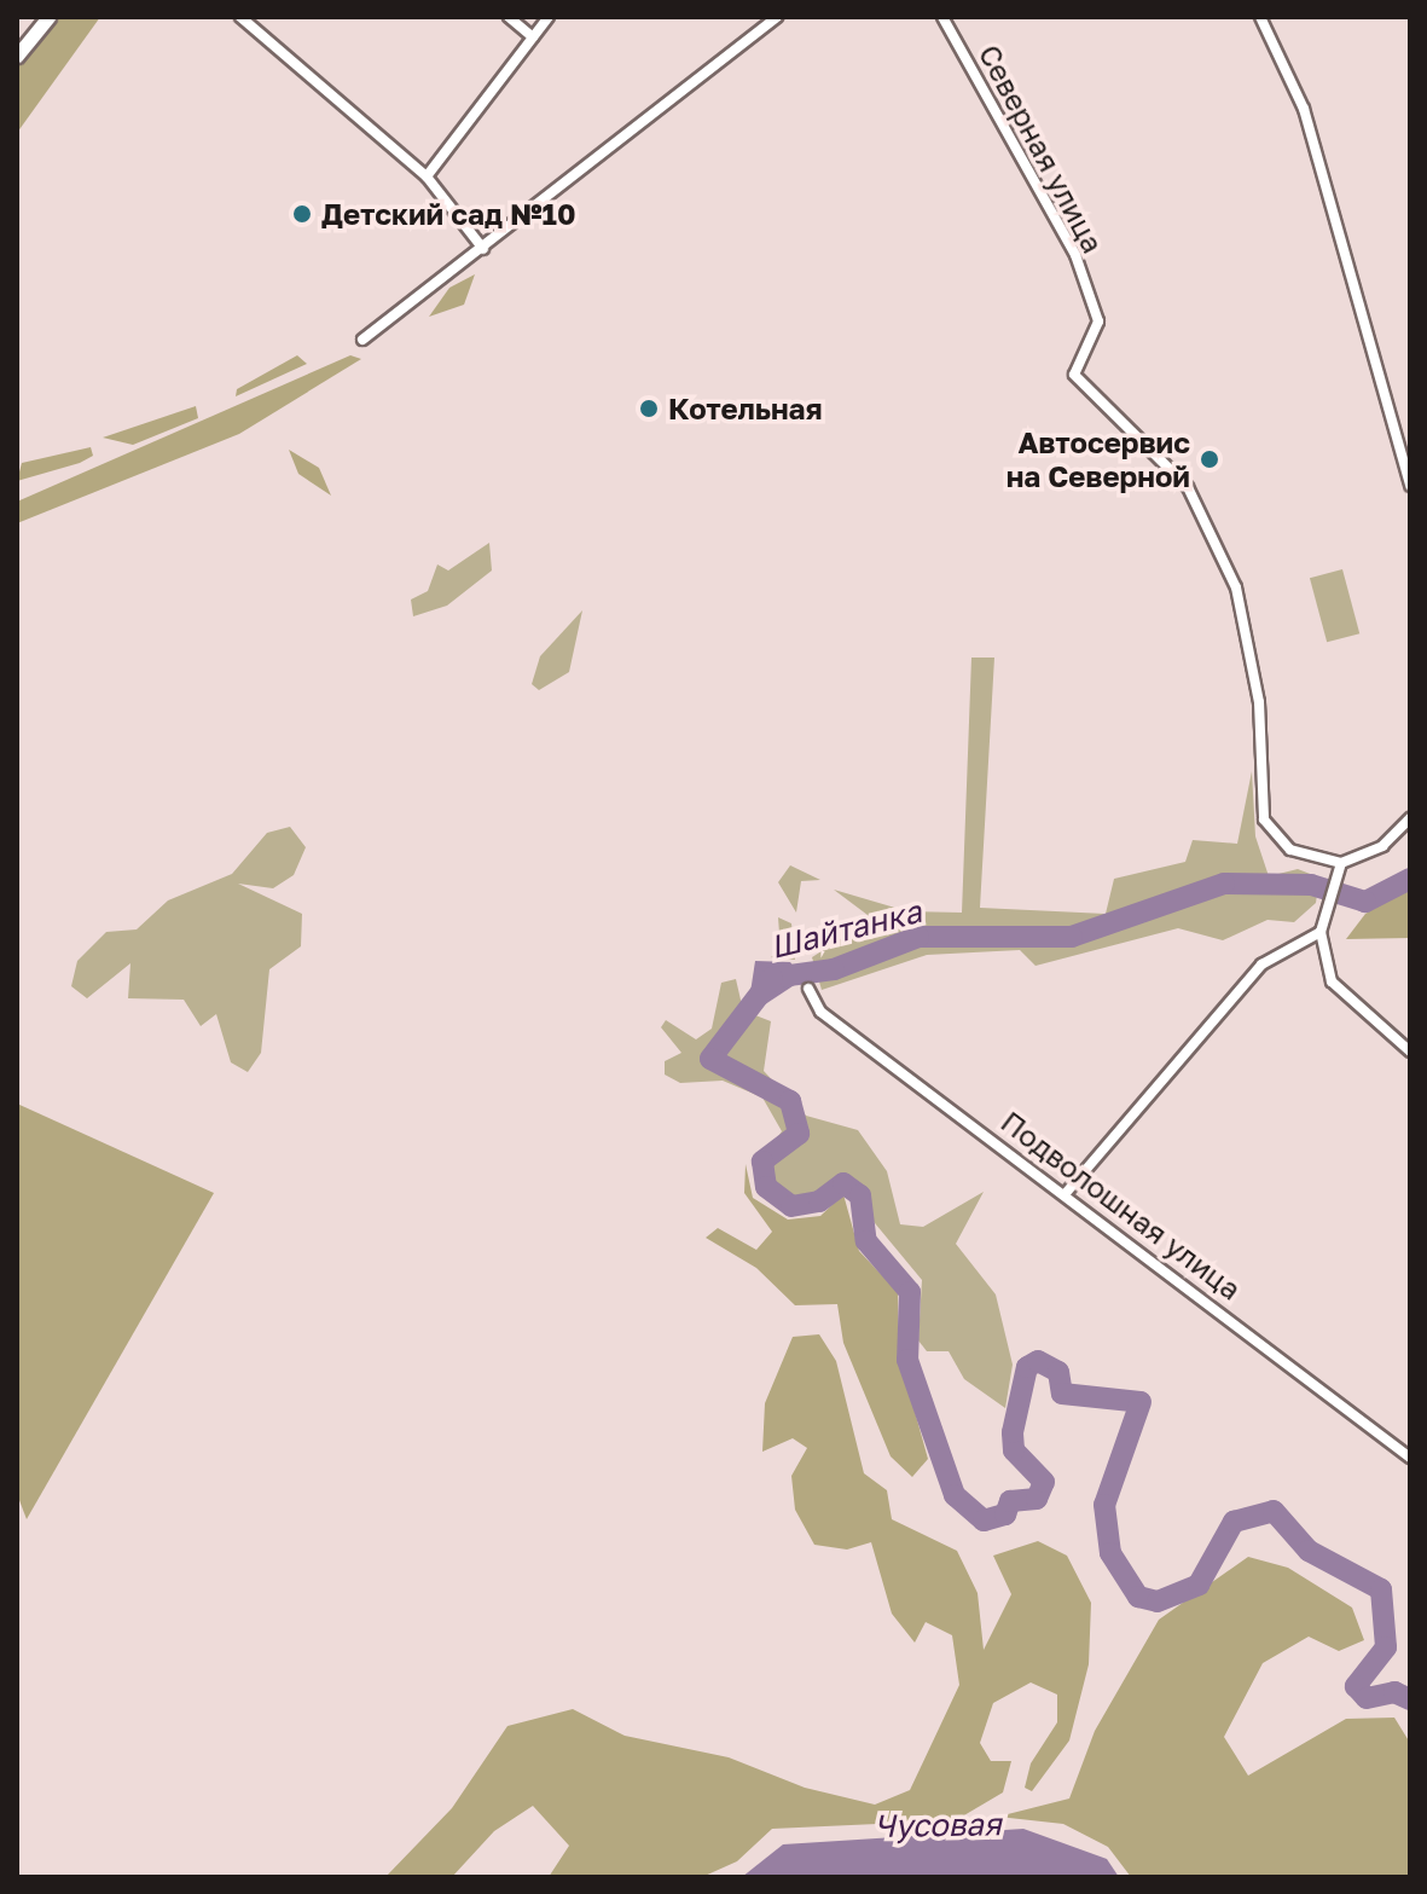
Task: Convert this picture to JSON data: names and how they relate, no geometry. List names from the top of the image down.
{
  "streets": {
    "street": ["Северная улица", "Подволошная улица"]
  },
  "water": ["Шайтанка", "Чусовая"],
  "places": ["Детский сад №10", "Котельная", "Автосервис на Северной"]
}
